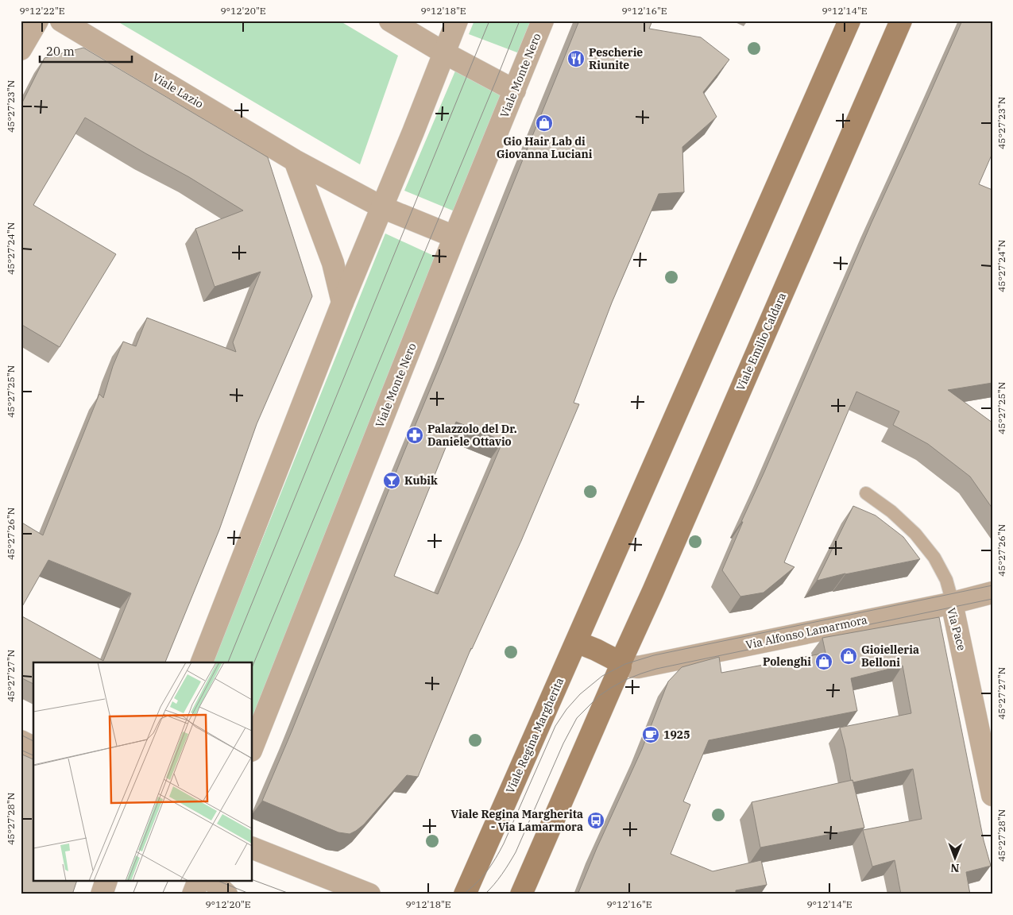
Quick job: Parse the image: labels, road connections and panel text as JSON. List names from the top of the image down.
{
  "streets": {
    "main road": ["Viale Emilio Caldara", "Viale Regina Margherita"],
    "street": [
      "Viale Monte Nero",
      "Viale Lazio",
      "Via Pace",
      "Via Alfonso Lamarmora"
    ]
  },
  "crossings": [
    ["Viale Monte Nero", "Viale Lazio"],
    ["Viale Emilio Caldara", "Via Alfonso Lamarmora"],
    ["Via Pace", "Via Alfonso Lamarmora"]
  ],
  "places": {
    "restaurant": ["Pescherie Riunite"],
    "shop": ["Gio Hair Lab di Giovanna Luciani", "Gioielleria Belloni", "Polenghi"],
    "pharmacy": ["Palazzolo del Dr. Daniele Ottavio"],
    "bar": ["Kubik"],
    "cafe": ["1925"],
    "bus stop": ["Viale Regina Margherita - Via Lamarmora"]
  },
  "scale_bar": "20 m",
  "north": "bottom",
  "coordinates": [
    "9°12'22\"E",
    "9°12'20\"E",
    "9°12'18\"E",
    "9°12'16\"E",
    "9°12'14\"E",
    "45°27'23\"N",
    "45°27'24\"N",
    "45°27'25\"N",
    "45°27'26\"N",
    "45°27'27\"N",
    "45°27'28\"N"
  ]
}
